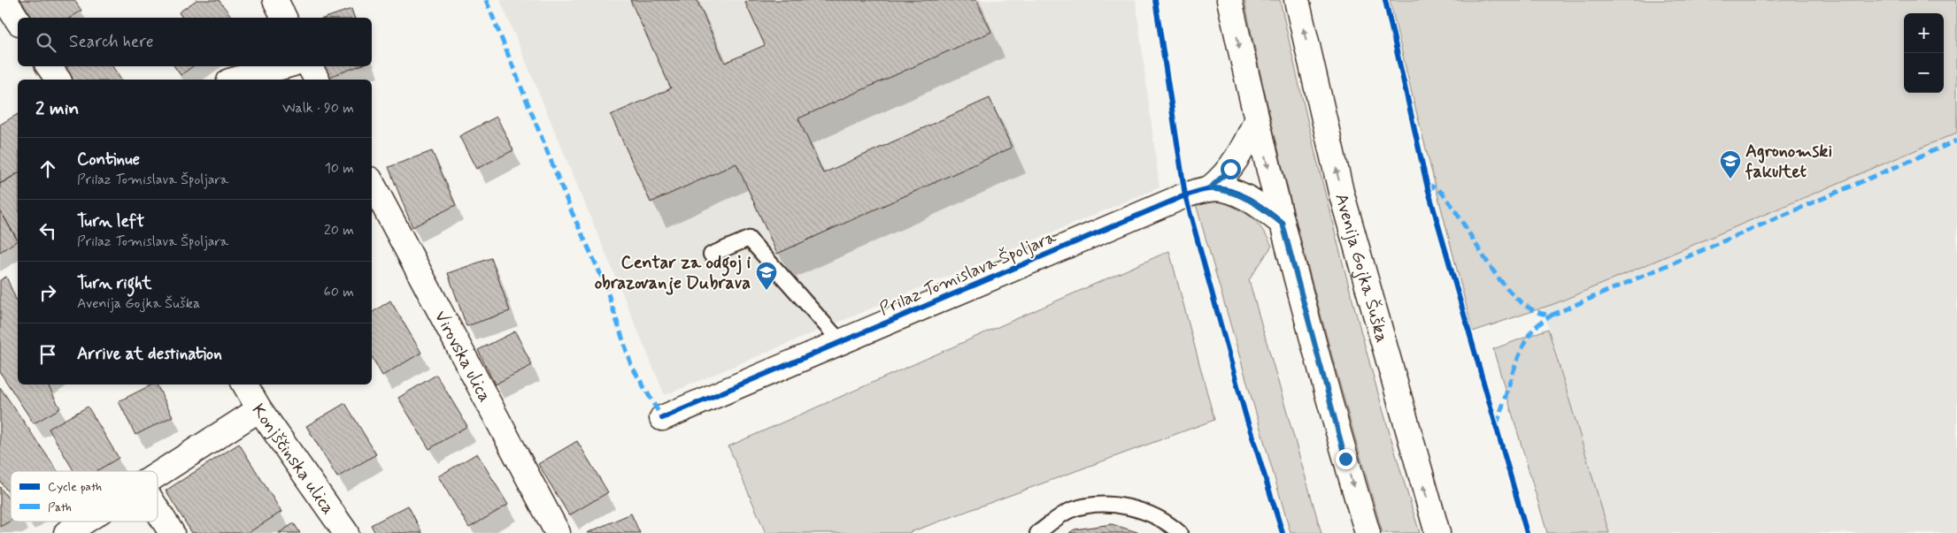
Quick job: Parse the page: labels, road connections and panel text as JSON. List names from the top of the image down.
{
  "streets": {
    "street": [
      "Avenija Gojka Šuška",
      "Prilaz Tomislava Špoljara",
      "Virovska ulica",
      "Konjščinska ulica"
    ]
  },
  "places": {
    "school or university": ["Agronomski fakultet", "Centar za odgoj i obrazovanje Dubrava"]
  },
  "legend": ["Cycle path", "Path"],
  "page": {
    "map_buttons": ["+", "−"],
    "search": "Search here",
    "heading": ["2 min", "Walk · 90 m"],
    "list": [
      ["Continue", "Prilaz Tomislava Špoljara", "10 m"],
      ["Turn left", "Prilaz Tomislava Špoljara", "20 m"],
      ["Turn right", "Avenija Gojka Šuška", "60 m"],
      "Arrive at destination"
    ]
  }
}
